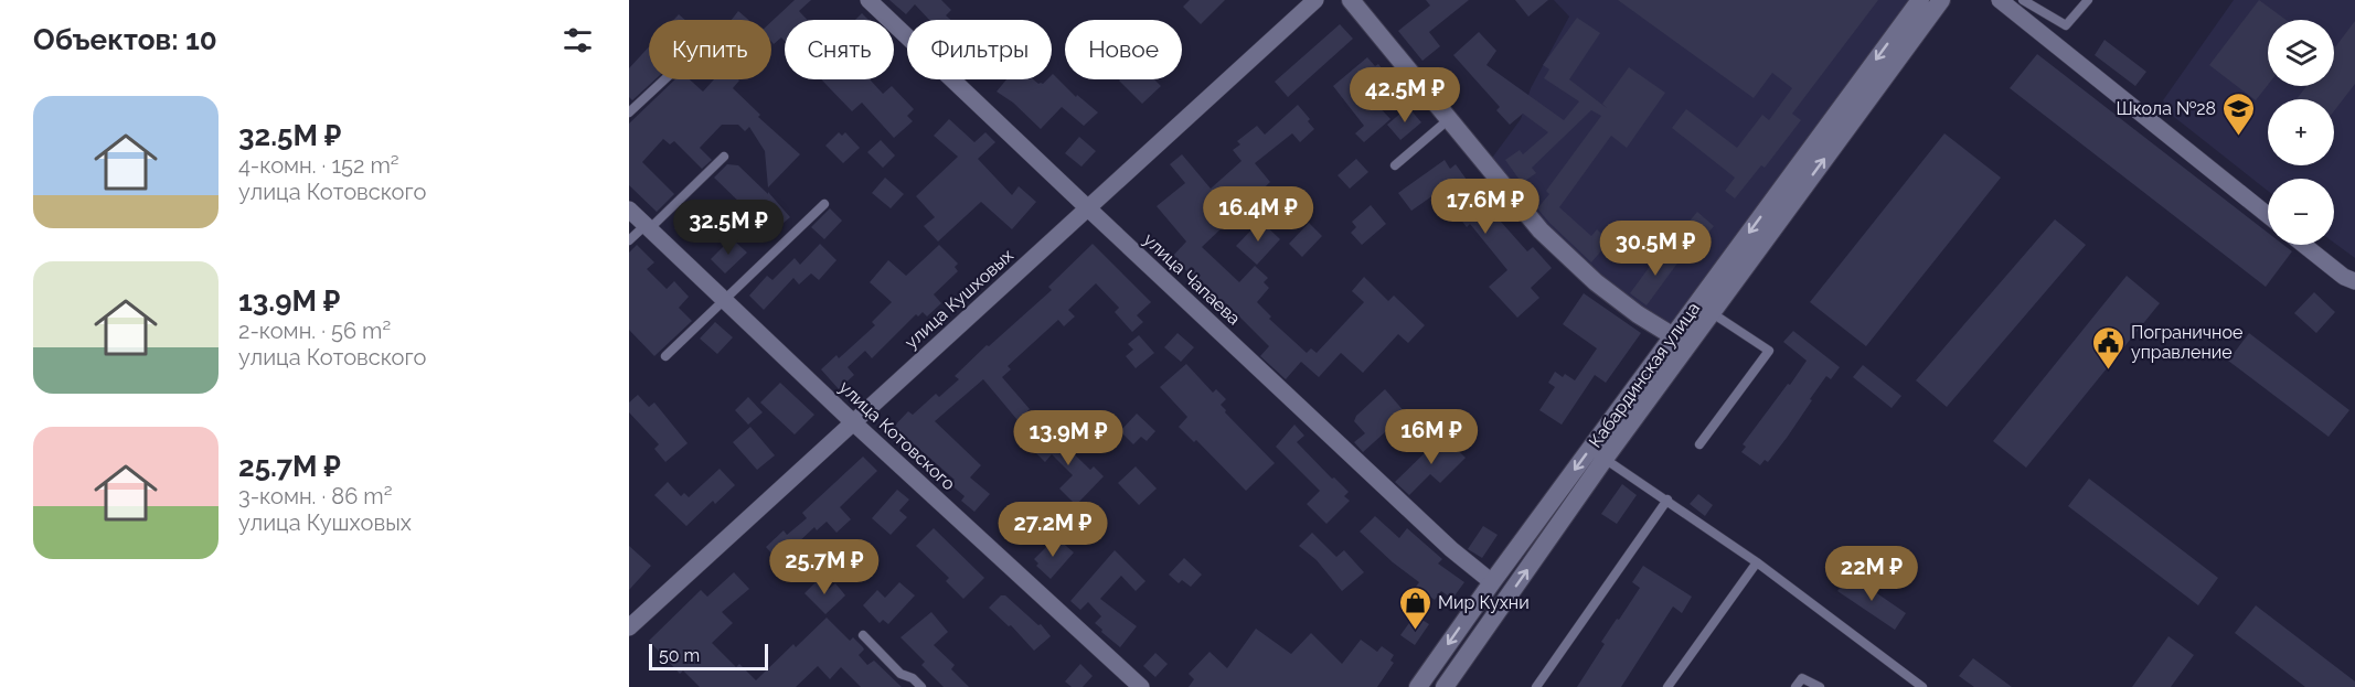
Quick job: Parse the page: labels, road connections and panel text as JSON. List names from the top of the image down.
{
  "streets": {
    "main road": ["Кабардинская улица"],
    "street": ["улица Чапаева", "улица Кушховых", "улица Котовского"]
  },
  "crossings": [
    ["улица Чапаева", "улица Кушховых"],
    ["улица Чапаева", "Кабардинская улица"],
    ["улица Кушховых", "улица Котовского"]
  ],
  "places": {
    "school or university": ["Школа №28"],
    "public building": ["Пограничное управление"],
    "shop": ["Мир Кухни"]
  },
  "scale_bar": "50 m",
  "page": {
    "heading": "Объектов: 10",
    "map_buttons": ["+", "−"],
    "chip": [
      "Купить",
      "Снять",
      "Фильтры",
      "Новое"
    ],
    "price": [
      "42.5M ₽",
      "17.6M ₽",
      "16.4M ₽",
      "32.5M ₽",
      "30.5M ₽",
      "16M ₽",
      "13.9M ₽",
      "27.2M ₽",
      "25.7M ₽",
      "22M ₽"
    ],
    "list": [
      {
        "name": "32.5M ₽",
        "note": "4-комн. · 152 m² · улица Котовского"
      },
      {
        "name": "13.9M ₽",
        "note": "2-комн. · 56 m² · улица Котовского"
      },
      {
        "name": "25.7M ₽",
        "note": "3-комн. · 86 m² · улица Кушховых"
      }
    ],
    "scale": "50 m"
  }
}
